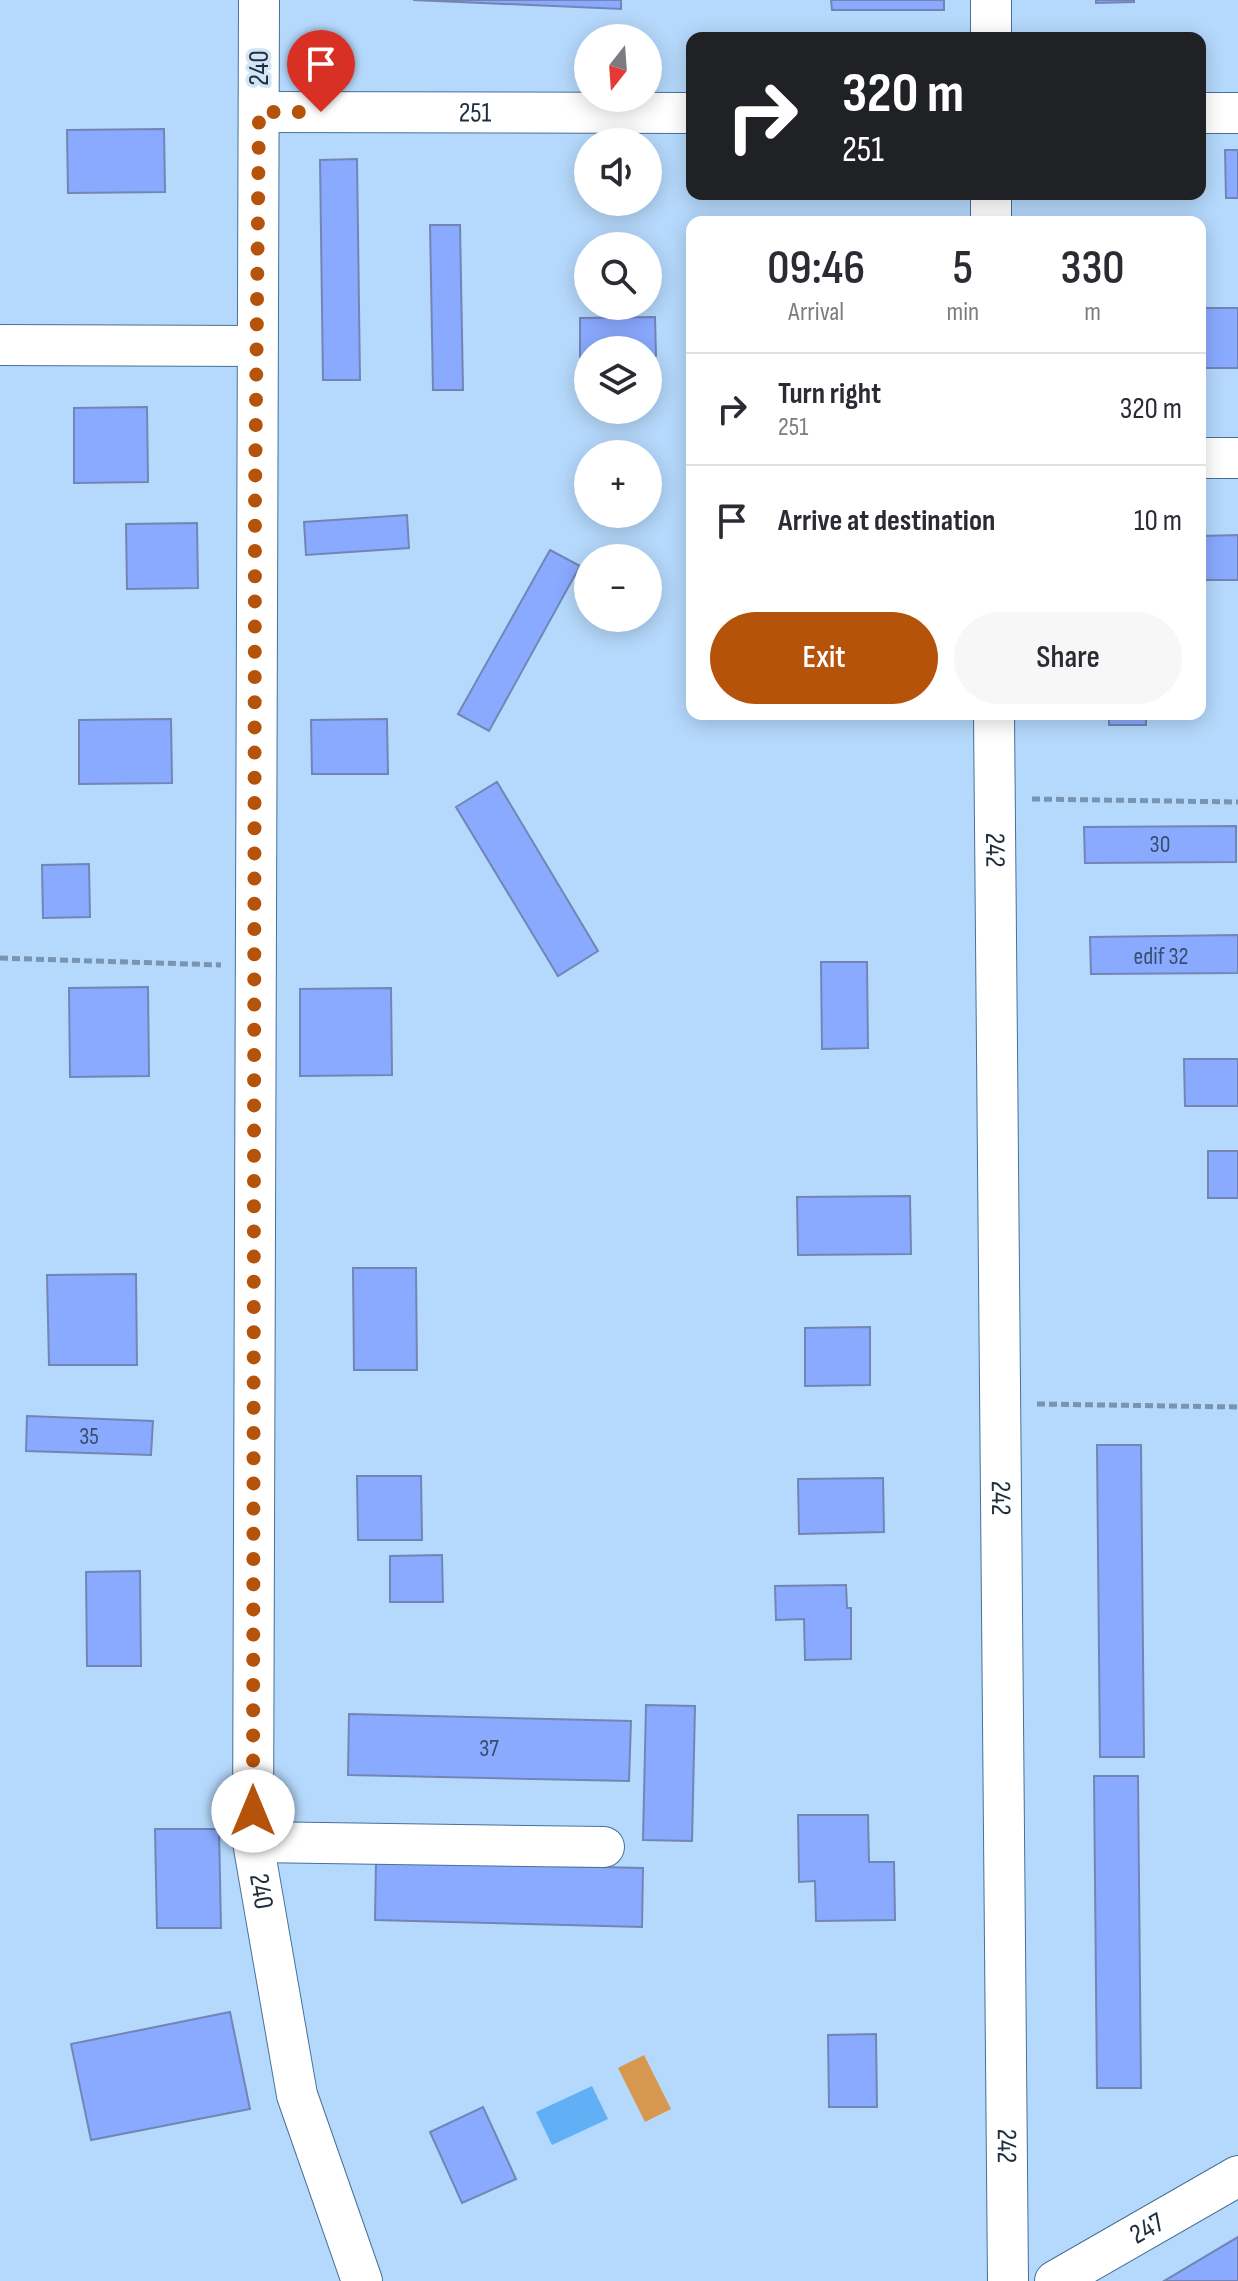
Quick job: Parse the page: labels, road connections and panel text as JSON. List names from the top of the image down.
{
  "streets": {
    "street": [
      "240",
      "251",
      "242",
      "247"
    ]
  },
  "crossings": [
    ["240", "251"]
  ],
  "house_numbers": [
    "30",
    "edif 32",
    "35",
    "37"
  ],
  "north": "bottom",
  "page": {
    "map_buttons": ["+", "−"],
    "turn": ["320 m", "251"],
    "eta": [
      "09:46",
      "Arrival",
      "5",
      "min",
      "330",
      "m"
    ],
    "list": [
      {
        "name": "Turn right",
        "note": "251",
        "value": "320 m"
      },
      {
        "name": "Arrive at destination",
        "value": "10 m"
      }
    ],
    "buttons": ["Exit", "Share"]
  }
}
